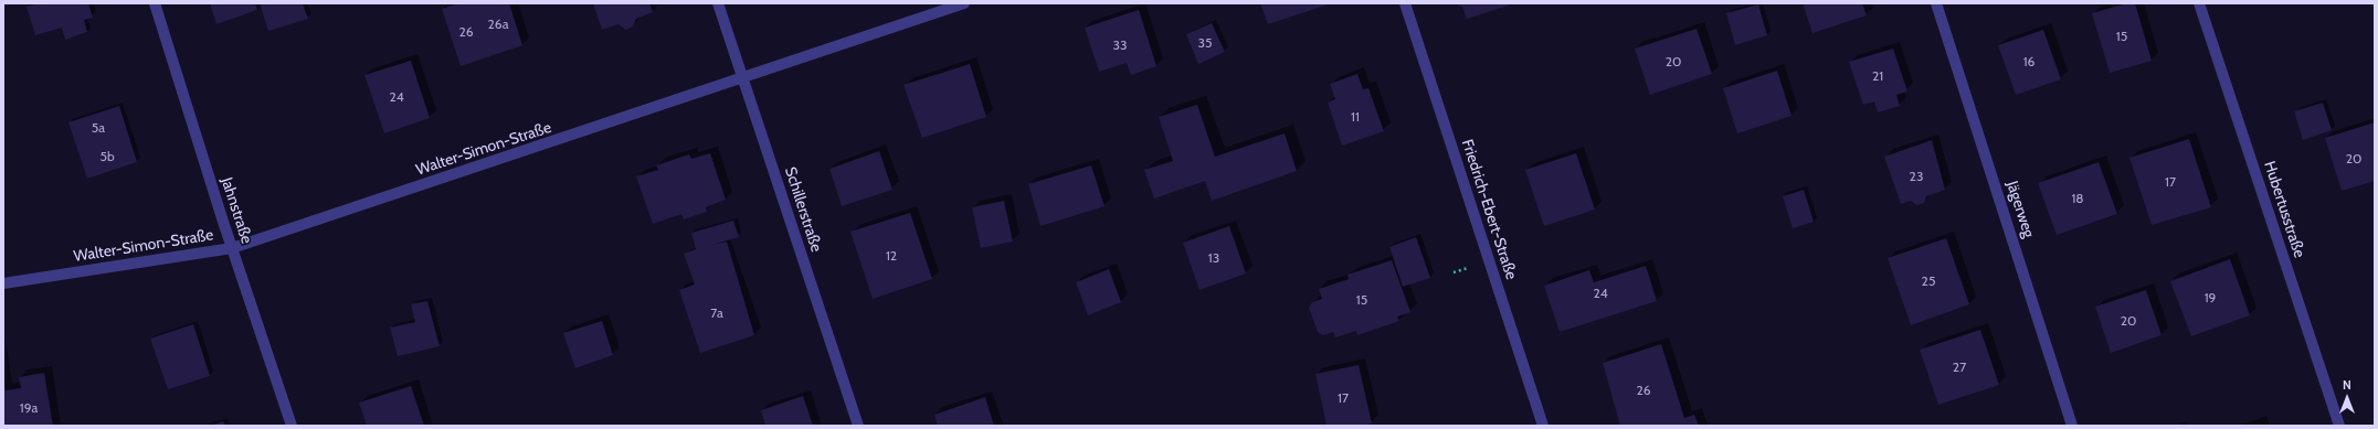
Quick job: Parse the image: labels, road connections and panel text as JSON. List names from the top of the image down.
{
  "streets": {
    "street": [
      "Walter-Simon-Straße",
      "Schillerstraße",
      "Friedrich-Ebert-Straße",
      "Jägerweg",
      "Hubertusstraße",
      "Jahnstraße"
    ]
  },
  "crossings": [
    ["Walter-Simon-Straße", "Schillerstraße"],
    ["Walter-Simon-Straße", "Jahnstraße"]
  ],
  "house_numbers": [
    "26a",
    "26",
    "15",
    "35",
    "33",
    "20",
    "16",
    "21",
    "24",
    "11",
    "5a",
    "5b",
    "20",
    "23",
    "17",
    "18",
    "12",
    "13",
    "25",
    "24",
    "19",
    "15",
    "7a",
    "20",
    "27",
    "26",
    "17",
    "19a"
  ],
  "north": "top"
}
